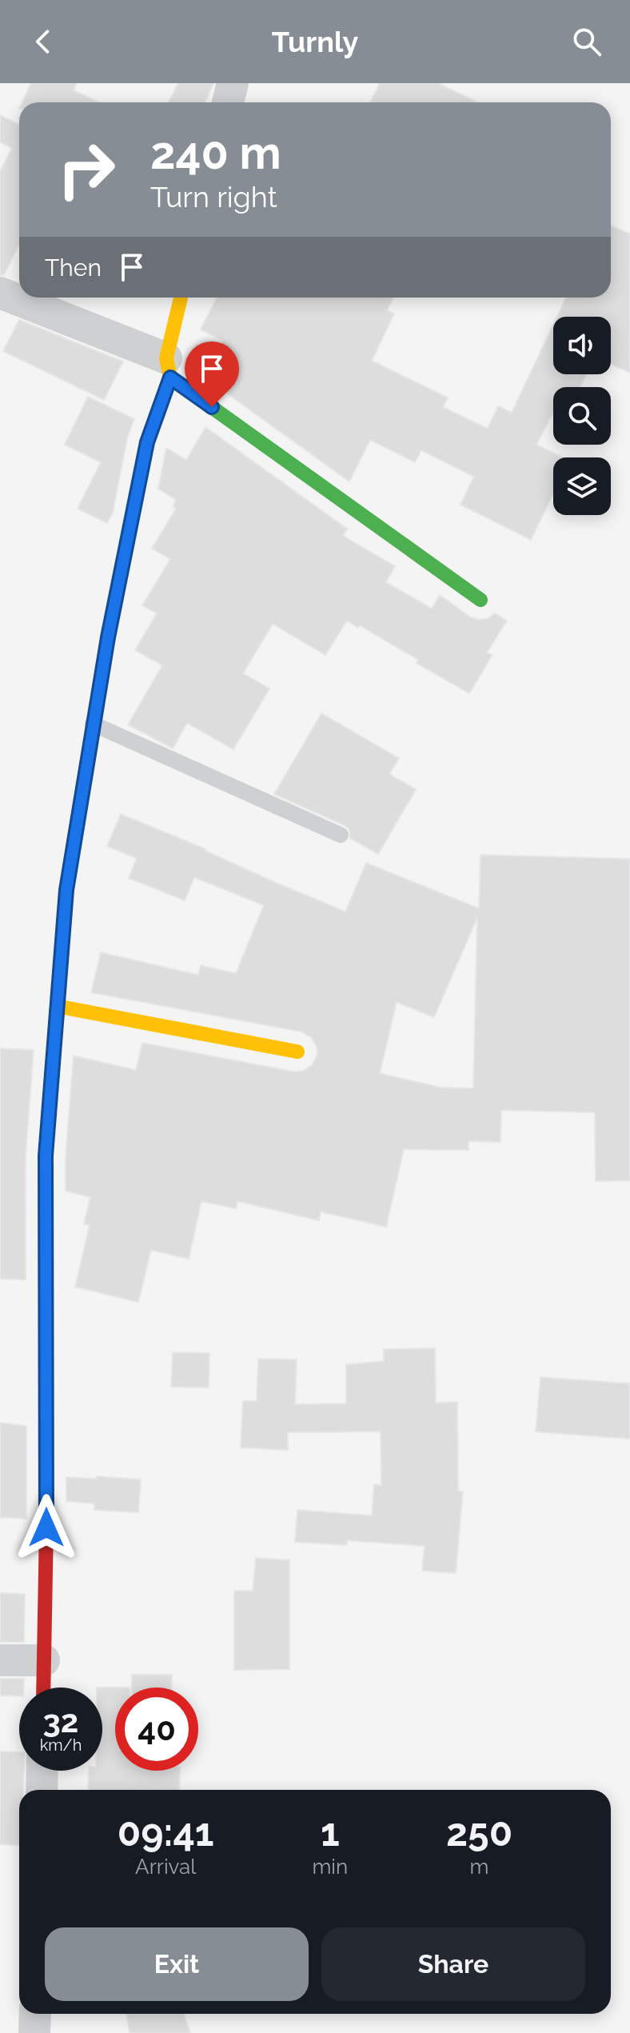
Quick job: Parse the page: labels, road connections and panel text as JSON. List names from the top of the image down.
{
  "page": {
    "header": "Turnly",
    "turn": ["240 m", "Turn right"],
    "then": "Then",
    "speed": "32 km/h",
    "limit": "40",
    "eta": [
      "09:41",
      "Arrival",
      "1",
      "min",
      "250",
      "m"
    ],
    "buttons": ["Exit", "Share"]
  }
}
